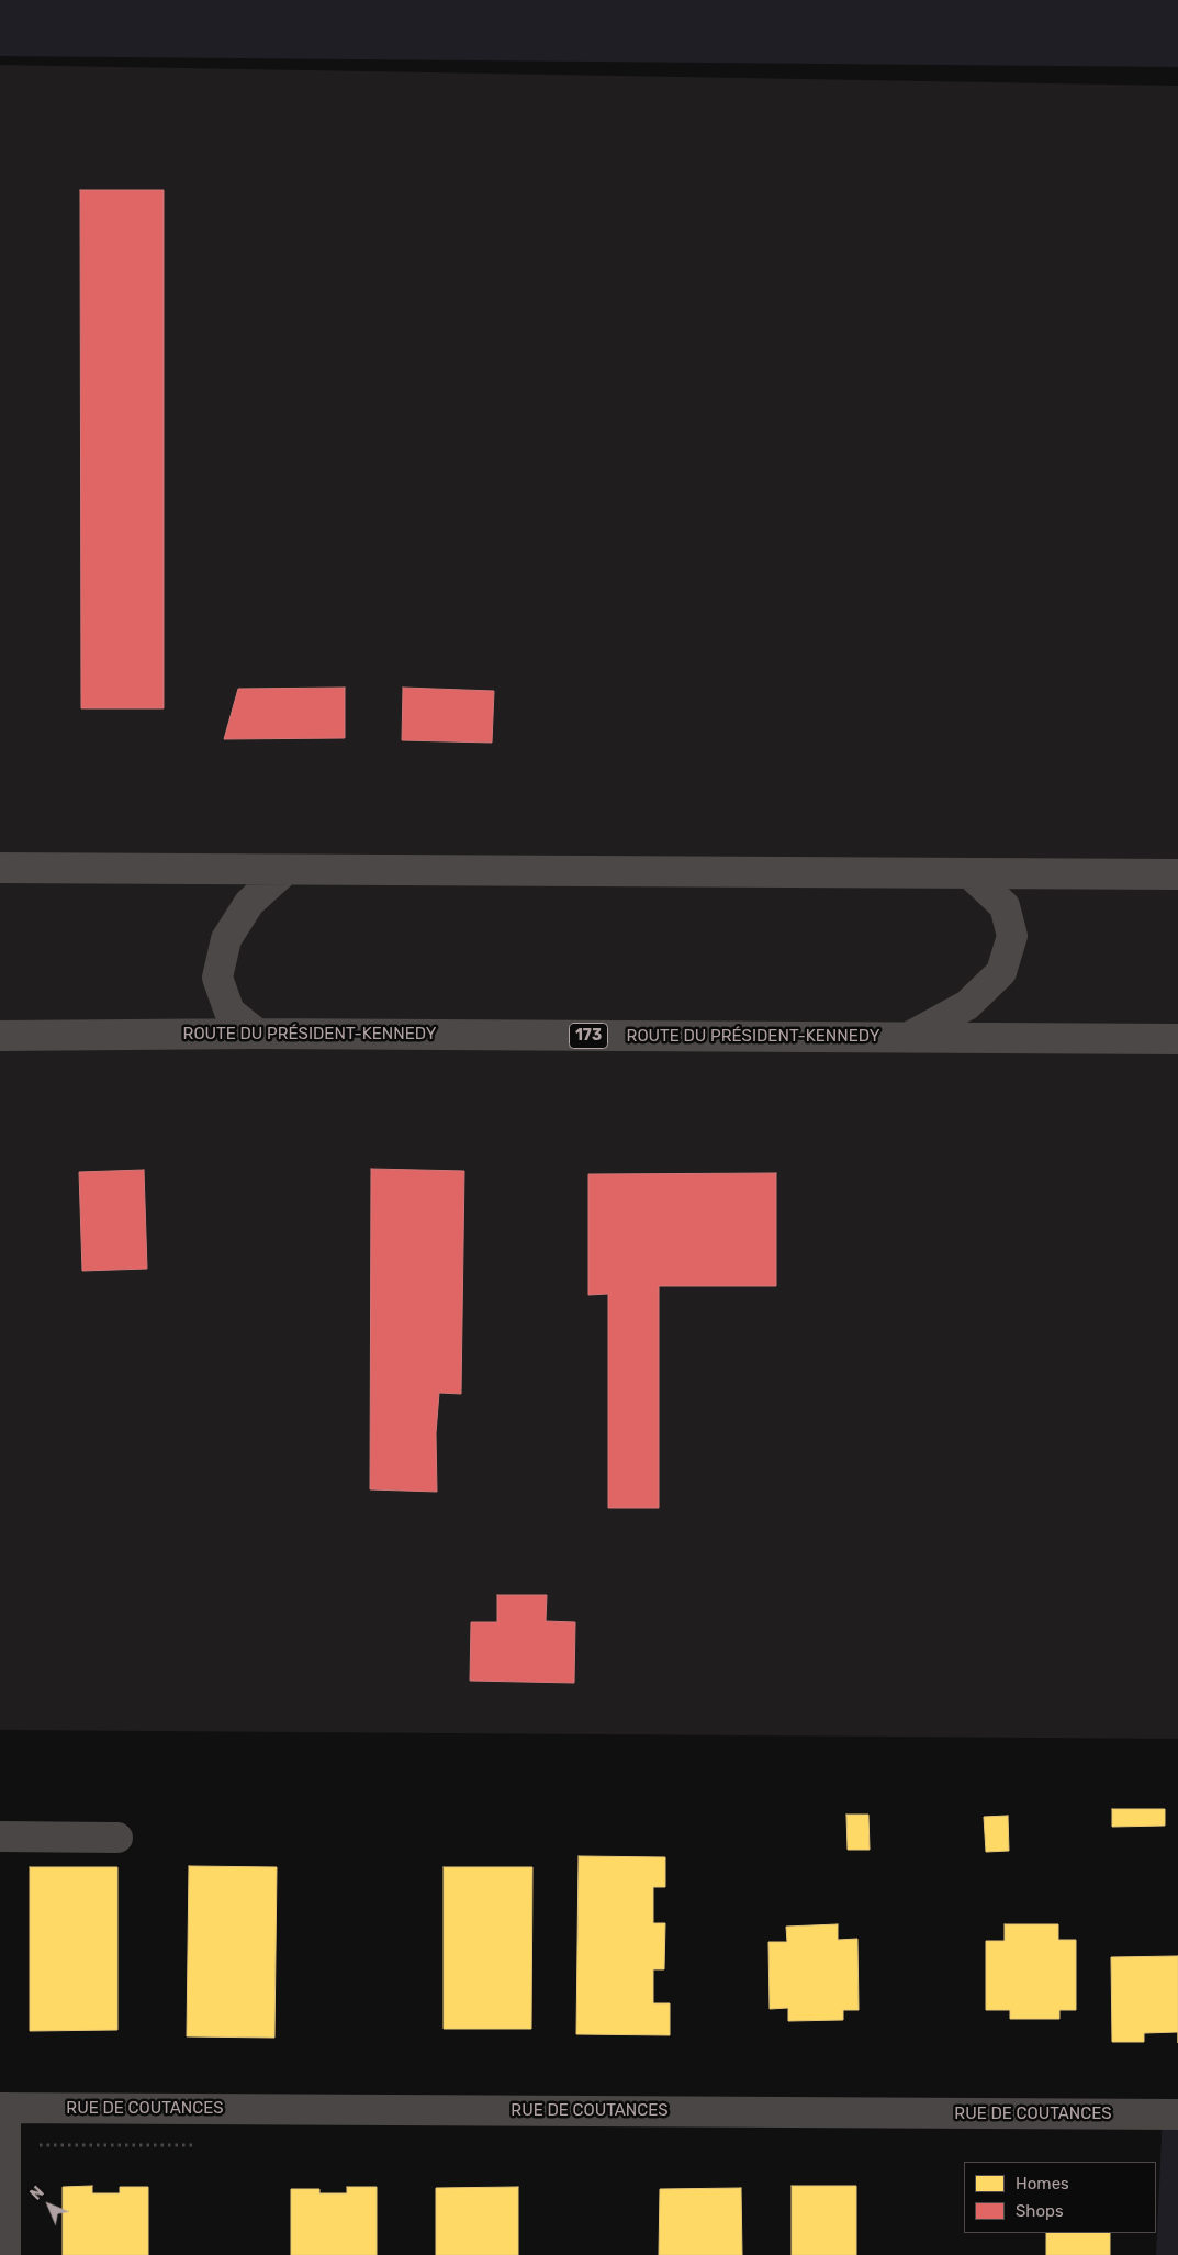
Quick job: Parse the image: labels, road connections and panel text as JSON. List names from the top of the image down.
{
  "streets": {
    "main road": ["ROUTE DU PRÉSIDENT-KENNEDY", "173"],
    "street": ["RUE DE COUTANCES"]
  },
  "legend": ["Homes", "Shops"],
  "north": "top left"
}
